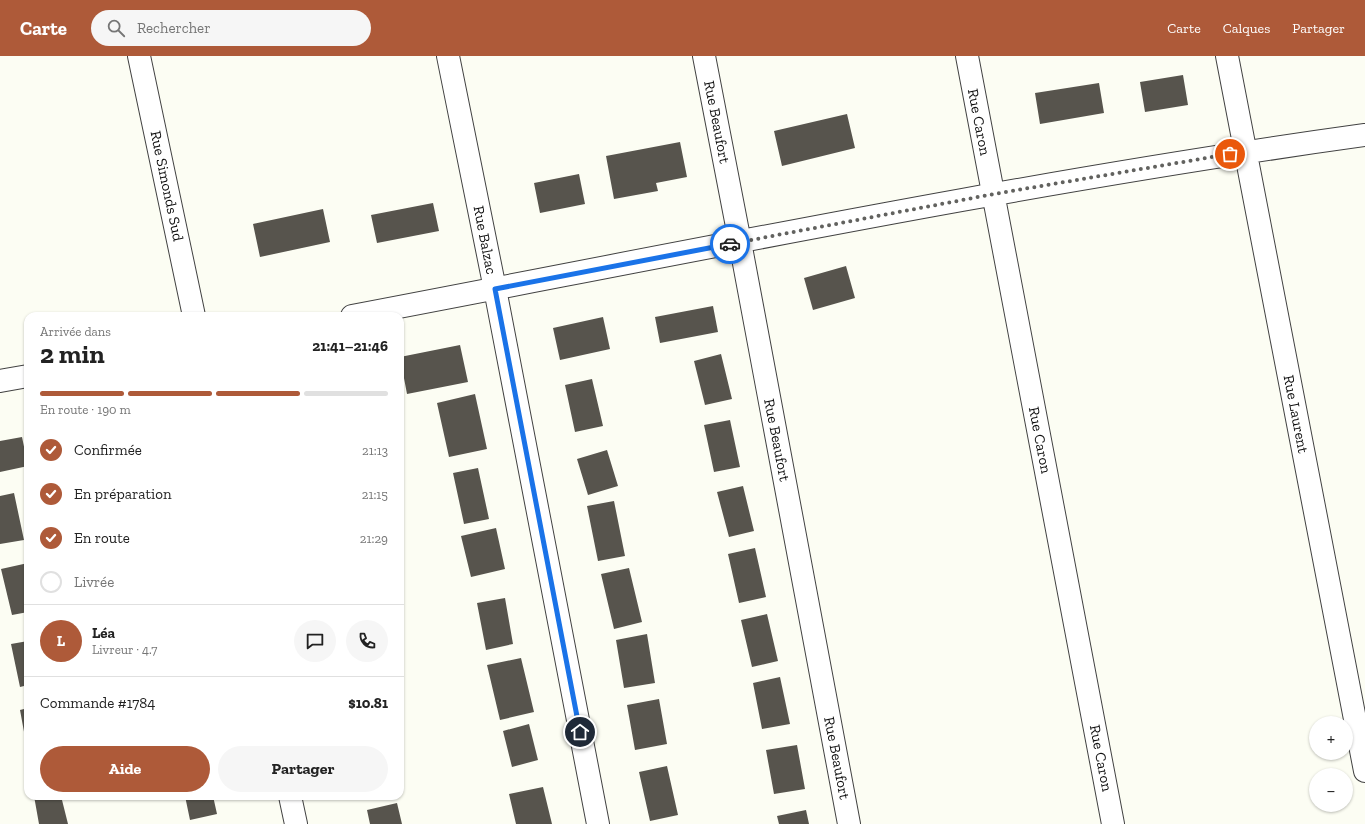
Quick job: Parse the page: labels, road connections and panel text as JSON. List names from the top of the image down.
{
  "streets": {
    "street": [
      "Rue Beaufort",
      "Rue Caron",
      "Rue Simonds Sud",
      "Rue Balzac",
      "Rue Laurent"
    ]
  },
  "page": {
    "header": "Carte",
    "search": "Rechercher",
    "nav": ["Carte", "Calques", "Partager"],
    "heading": ["2 min", "Arrivée dans", "21:41–21:46"],
    "panel": [
      "Léa",
      "Livreur · 4.7",
      "Commande #1784",
      "$10.81"
    ],
    "bar": "En route · 190 m",
    "list": [
      ["Confirmée", "21:13"],
      ["En préparation", "21:15"],
      ["En route", "21:29"],
      "Livrée"
    ],
    "round": "L",
    "map_buttons": ["+", "−"],
    "buttons": ["Aide", "Partager"]
  }
}
